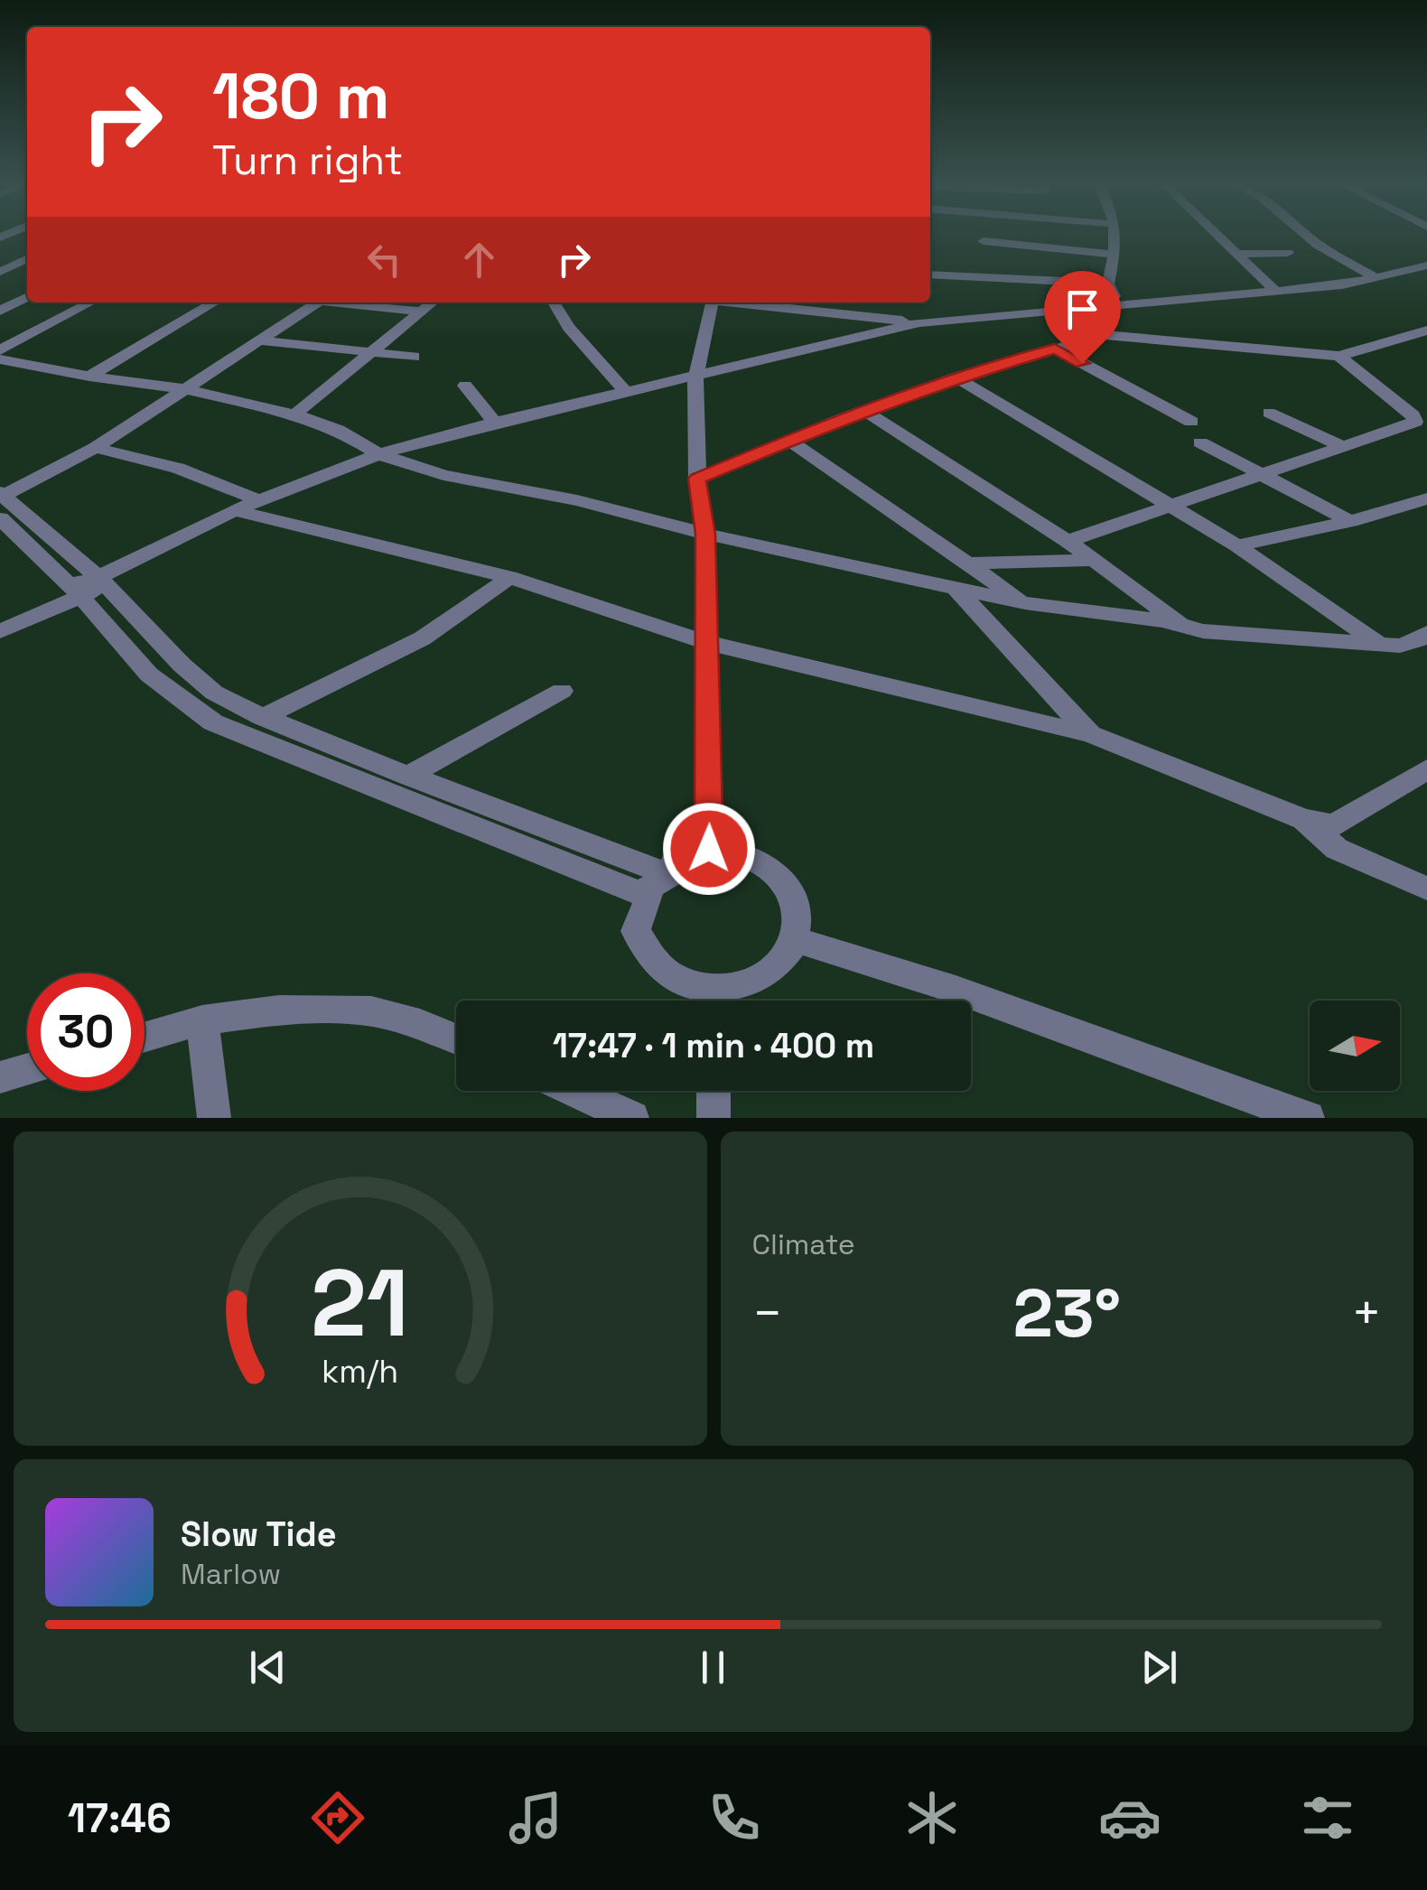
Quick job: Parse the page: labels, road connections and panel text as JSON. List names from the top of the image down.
{
  "north": "right",
  "page": {
    "turn": ["180 m", "Turn right"],
    "limit": "30",
    "trip": "17:47 · 1 min · 400 m",
    "tile": "Climate",
    "heat": ["−", "23°", "+"],
    "song": ["Slow Tide", "Marlow"],
    "tabs": "17:46",
    "gauge": ["21", "km/h"]
  }
}
